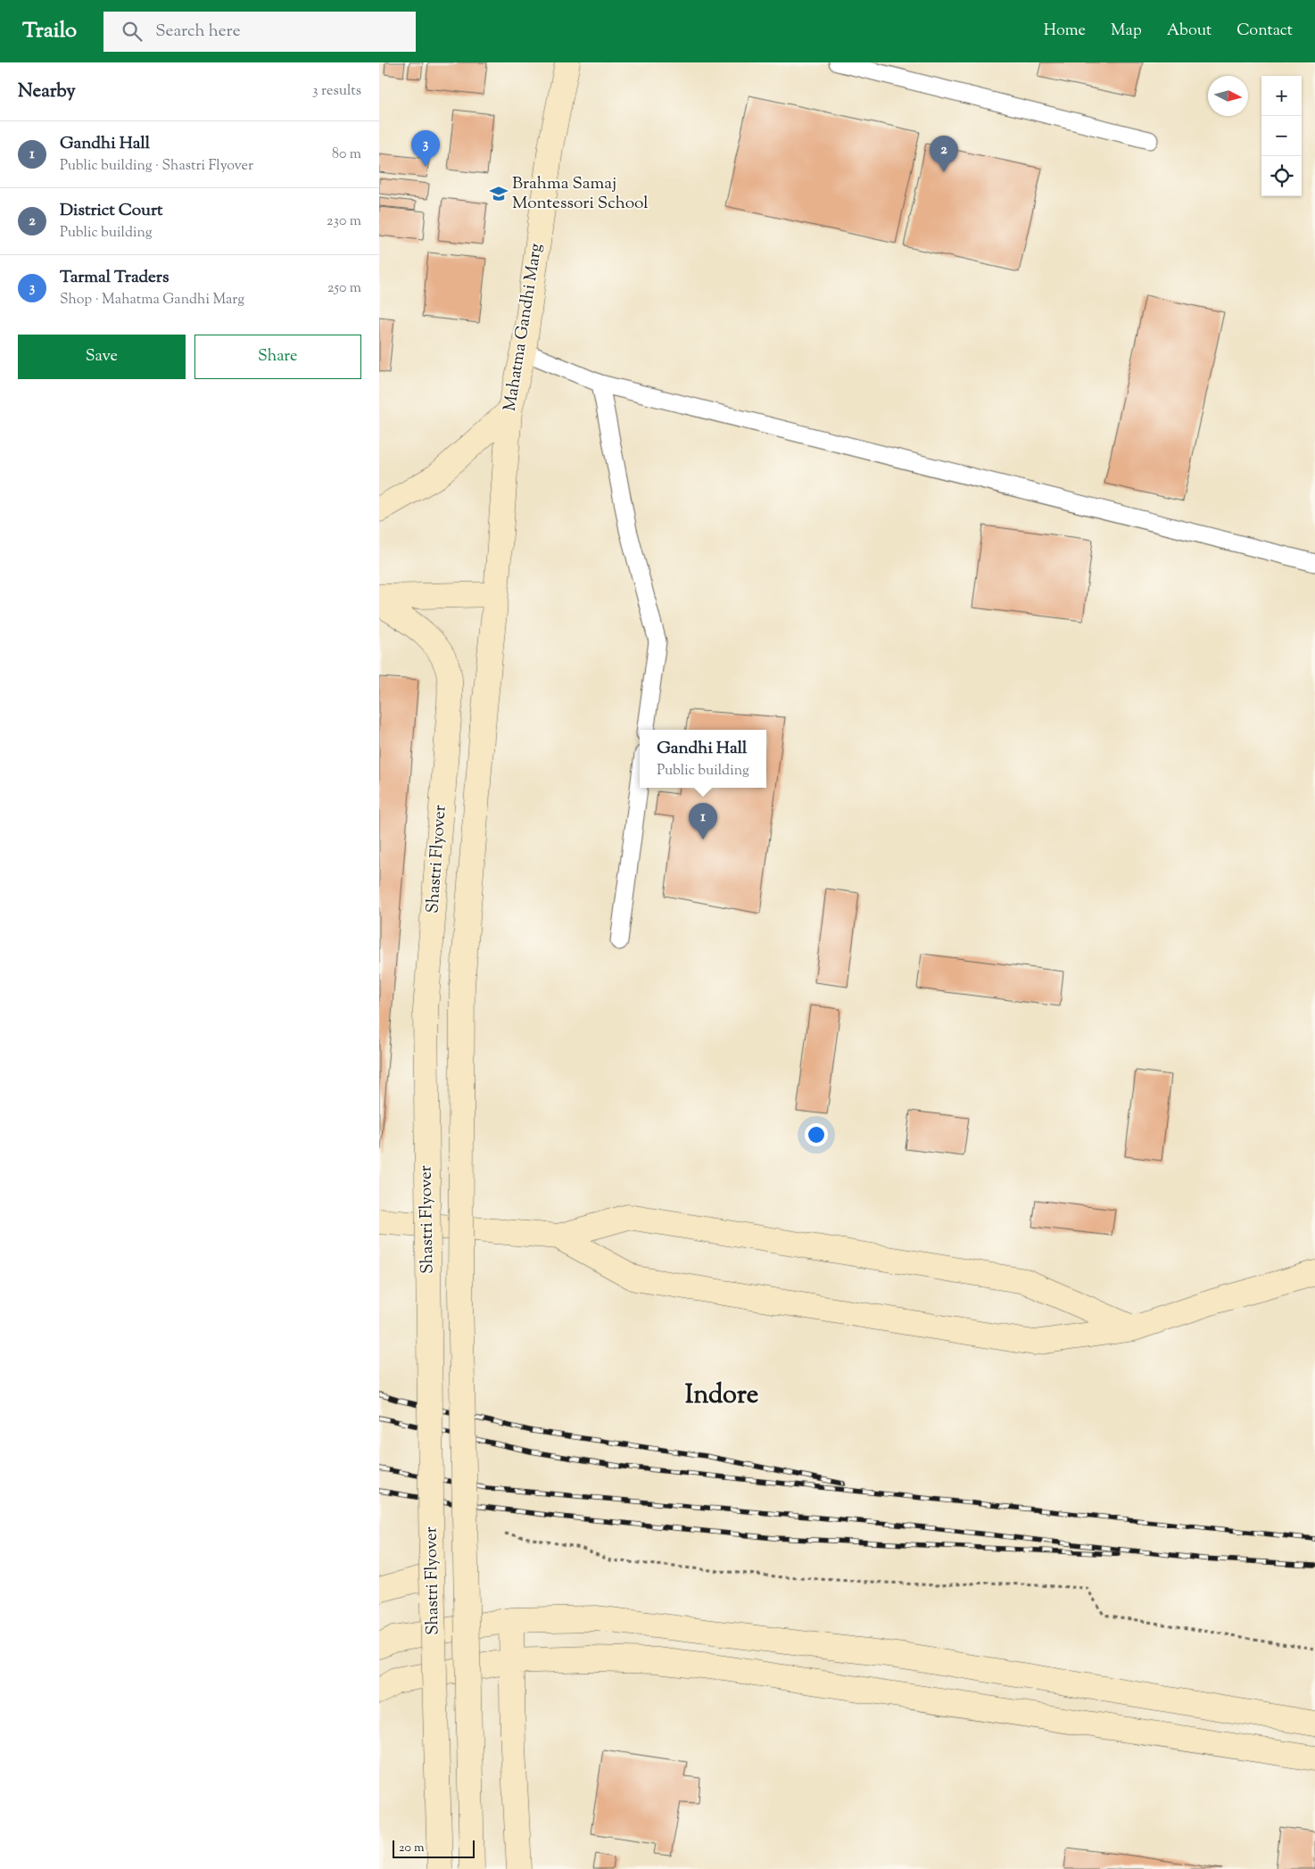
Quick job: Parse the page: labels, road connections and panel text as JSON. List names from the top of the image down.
{
  "streets": {
    "street": ["Mahatma Gandhi Marg", "Shastri Flyover"]
  },
  "crossings": [
    ["Mahatma Gandhi Marg", "Shastri Flyover"]
  ],
  "districts": ["Indore"],
  "places": {
    "school or university": ["Brahma Samaj Montessori School"]
  },
  "scale_bar": "20 m",
  "north": "right",
  "page": {
    "header": "Trailo",
    "search": "Search here",
    "nav": [
      "Home",
      "Map",
      "About",
      "Contact"
    ],
    "heading": ["Nearby", "3 results"],
    "map_buttons": ["+", "−"],
    "list": [
      {
        "mark": "1",
        "name": "Gandhi Hall",
        "note": "Public building · Shastri Flyover",
        "value": "80 m"
      },
      {
        "mark": "2",
        "name": "District Court",
        "note": "Public building",
        "value": "230 m"
      },
      {
        "mark": "3",
        "name": "Tarmal Traders",
        "note": "Shop · Mahatma Gandhi Marg",
        "value": "250 m"
      }
    ],
    "pins": ["3", "2", "1"],
    "buttons": ["Save", "Share"],
    "popup": ["Gandhi Hall", "Public building"],
    "scale": "20 m"
  }
}
